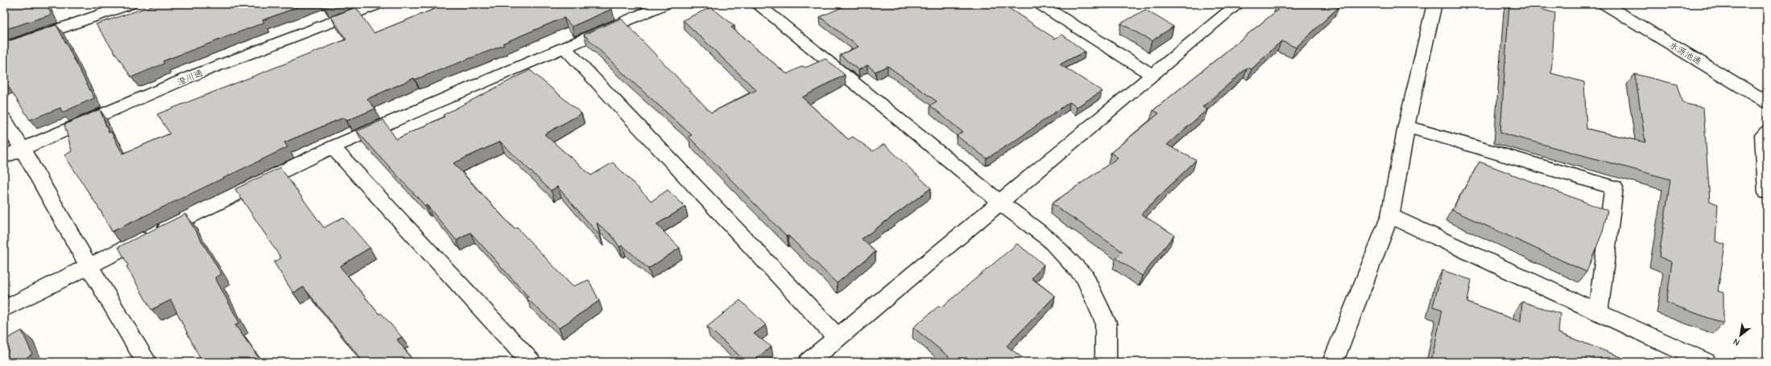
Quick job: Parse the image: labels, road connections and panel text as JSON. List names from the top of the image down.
{
  "streets": {
    "street": ["水源池通", "澄川通"]
  },
  "north": "bottom left"
}
